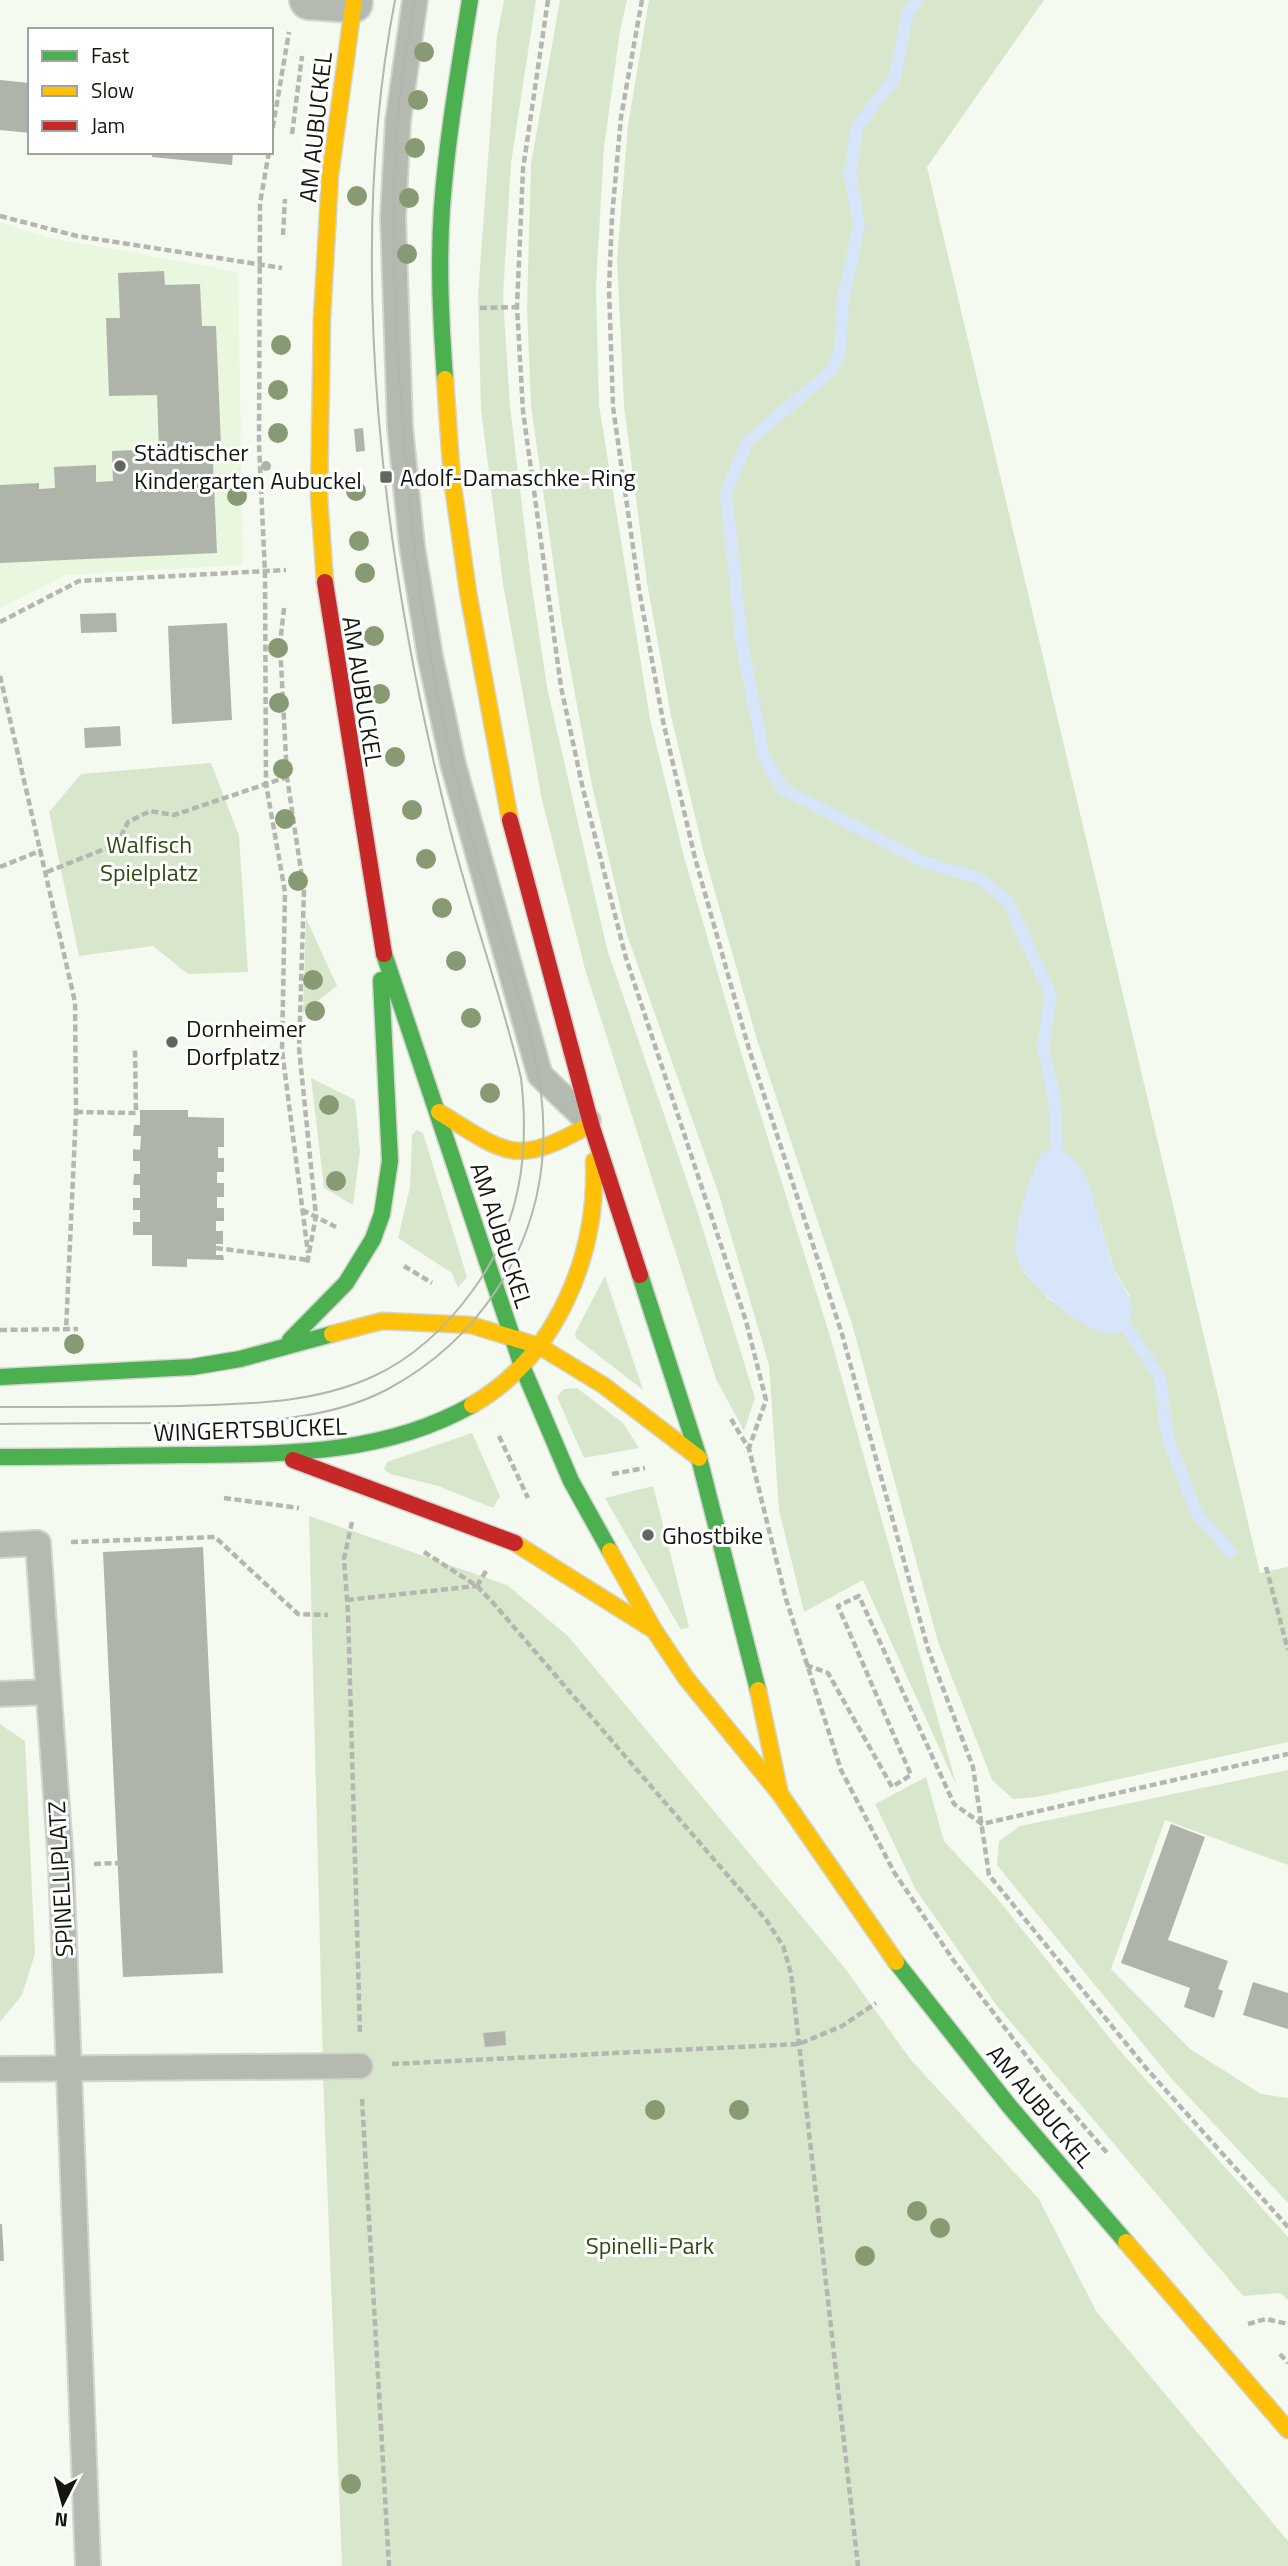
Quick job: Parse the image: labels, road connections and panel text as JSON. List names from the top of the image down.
{
  "streets": {
    "main road": ["AM AUBUCKEL", "WINGERTSBUCKEL"],
    "lane": ["SPINELLIPLATZ"]
  },
  "crossings": [
    ["AM AUBUCKEL", "WINGERTSBUCKEL"]
  ],
  "parks": ["Walfisch Spielplatz", "Spinelli-Park"],
  "places": {
    "other": ["Städtischer Kindergarten Aubuckel", "Dornheimer Dorfplatz", "Ghostbike"],
    "transit": ["Adolf-Damaschke-Ring"]
  },
  "legend": ["Fast", "Slow", "Jam"],
  "north": "bottom"
}
